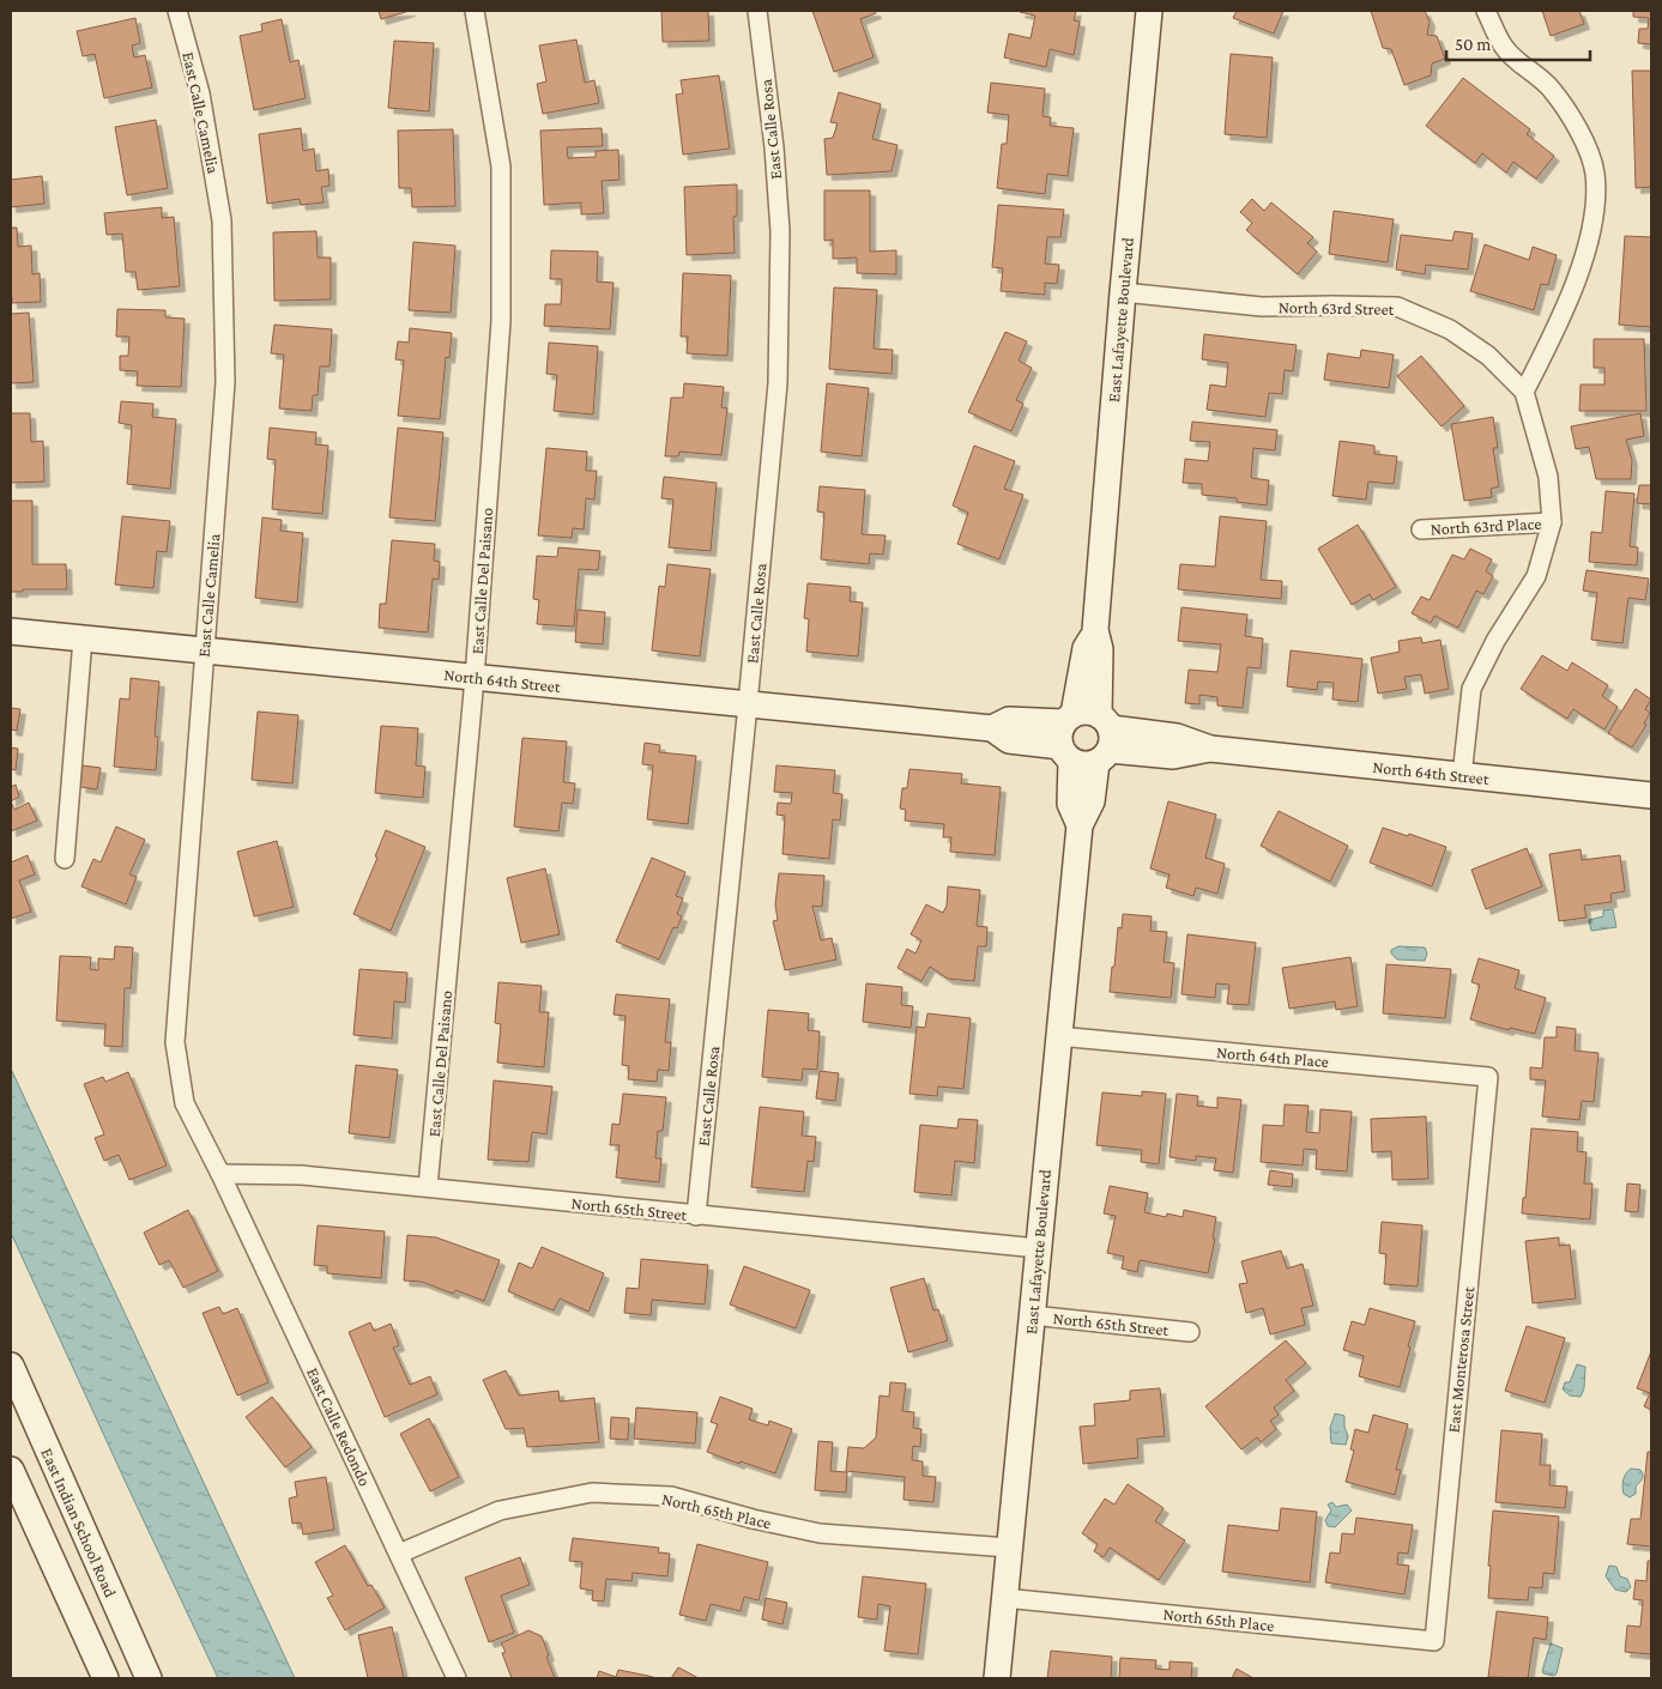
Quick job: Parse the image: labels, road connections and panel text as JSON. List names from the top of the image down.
{
  "streets": {
    "street": [
      "East Calle Camelia",
      "East Calle Rosa",
      "North 63rd Street",
      "East Lafayette Boulevard",
      "North 63rd Place",
      "East Calle Del Paisano",
      "North 64th Street",
      "North 64th Place",
      "North 65th Street",
      "East Monterosa Street",
      "East Calle Redondo",
      "North 65th Place",
      "East Indian School Road"
    ]
  },
  "crossings": [
    ["East Calle Camelia", "North 64th Street"],
    ["East Calle Camelia", "North 65th Street"],
    ["East Calle Camelia", "East Calle Redondo"],
    ["East Calle Rosa", "North 64th Street"],
    ["East Calle Rosa", "North 65th Street"],
    ["North 63rd Street", "East Lafayette Boulevard"],
    ["East Lafayette Boulevard", "North 64th Street"],
    ["East Lafayette Boulevard", "North 64th Place"],
    ["East Lafayette Boulevard", "North 65th Street"],
    ["East Lafayette Boulevard", "North 65th Place"],
    ["East Calle Del Paisano", "North 64th Street"],
    ["East Calle Del Paisano", "North 65th Street"],
    ["North 64th Place", "East Monterosa Street"],
    ["North 65th Street", "East Calle Redondo"],
    ["East Monterosa Street", "North 65th Place"],
    ["East Calle Redondo", "North 65th Place"]
  ],
  "scale_bar": "50 m"
}
